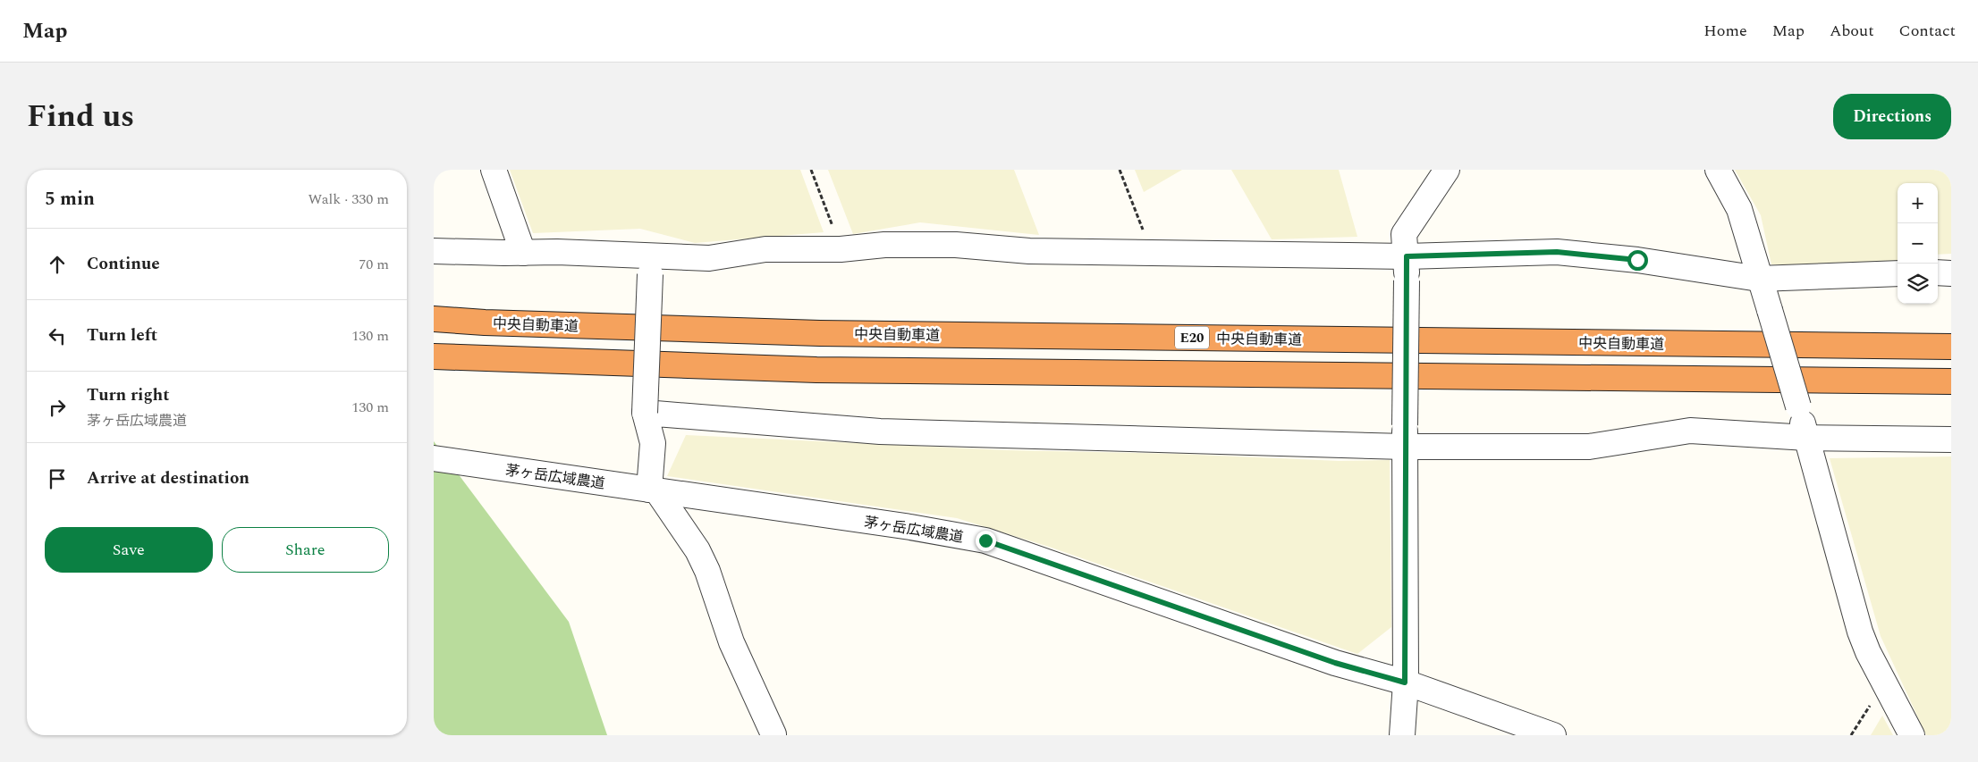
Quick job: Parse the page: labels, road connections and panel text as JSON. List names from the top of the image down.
{
  "streets": {
    "highway": ["中央自動車道", "E20"],
    "street": ["茅ヶ岳広域農道"]
  },
  "page": {
    "header": "Map",
    "nav": [
      "Home",
      "Map",
      "About",
      "Contact"
    ],
    "title": "Find us",
    "buttons": [
      "Directions",
      ["Save", "Share"]
    ],
    "heading": ["5 min", "Walk · 330 m"],
    "map_buttons": ["+", "−"],
    "list": [
      ["Continue", "70 m"],
      ["Turn left", "130 m"],
      ["Turn right", "茅ヶ岳広域農道", "130 m"],
      "Arrive at destination"
    ]
  }
}
